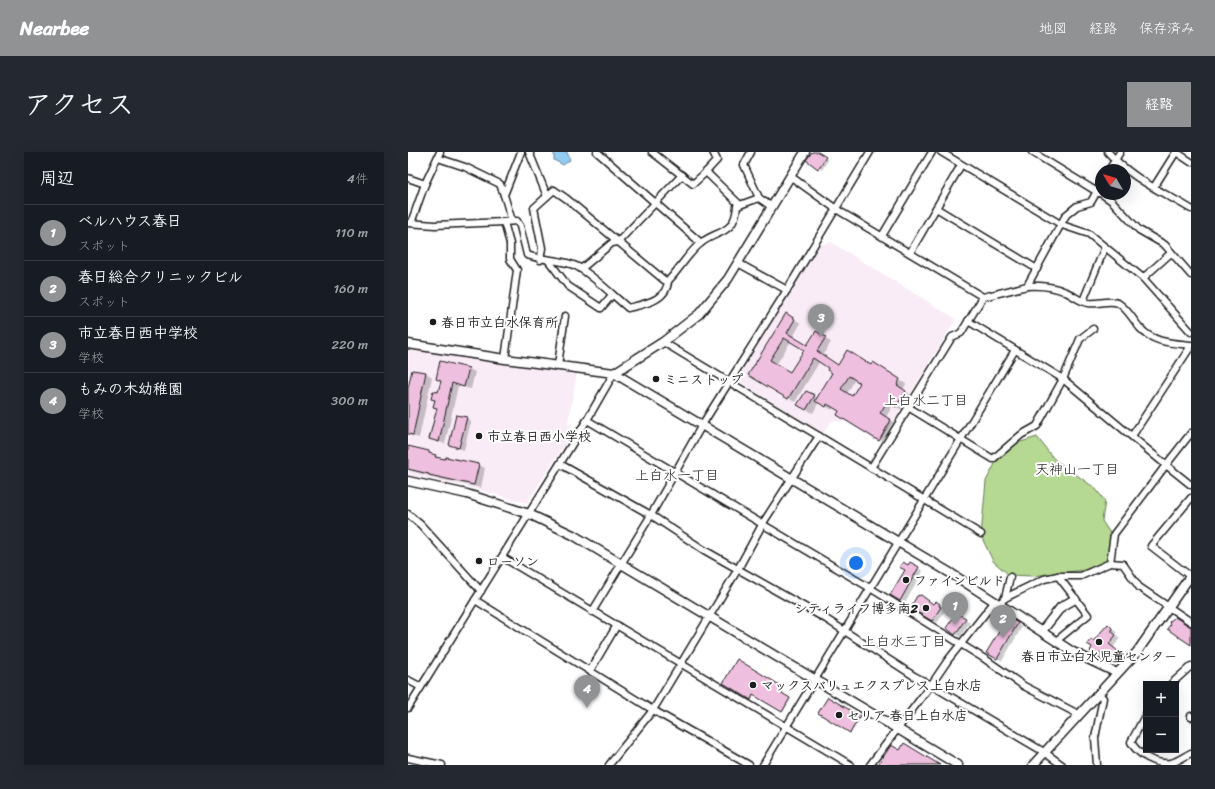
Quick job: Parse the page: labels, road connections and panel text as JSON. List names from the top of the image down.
{
  "districts": [
    "上白水二丁目",
    "天神山一丁目",
    "上白水一丁目",
    "上白水三丁目"
  ],
  "places": [
    "春日市立白水保育所",
    "ミニストップ",
    "市立春日西小学校",
    "ローソン",
    "ファインビルド",
    "シティライフ博多南2",
    "春日市立白水児童センター",
    "マックスバリュエクスプレス上白水店",
    "セリア 春日上白水店"
  ],
  "north": "top left",
  "page": {
    "header": "Nearbee",
    "nav": ["地図", "経路", "保存済み"],
    "title": "アクセス",
    "buttons": "経路",
    "heading": ["周辺", "4件"],
    "list": [
      {
        "mark": "1",
        "name": "ベルハウス春日",
        "note": "スポット",
        "value": "110 m"
      },
      {
        "mark": "2",
        "name": "春日総合クリニックビル",
        "note": "スポット",
        "value": "160 m"
      },
      {
        "mark": "3",
        "name": "市立春日西中学校",
        "note": "学校",
        "value": "220 m"
      },
      {
        "mark": "4",
        "name": "もみの木幼稚園",
        "note": "学校",
        "value": "300 m"
      }
    ],
    "pins": [
      "3",
      "1",
      "2",
      "4"
    ],
    "map_buttons": ["+", "−"]
  }
}
